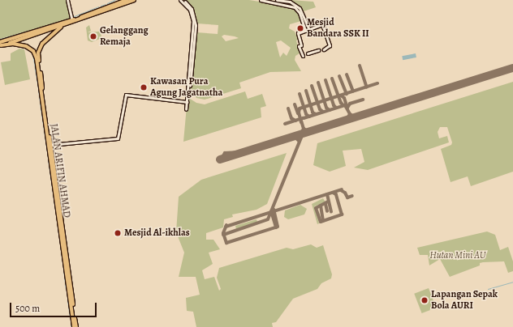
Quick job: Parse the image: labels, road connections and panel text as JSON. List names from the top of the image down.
{
  "streets": {
    "main road": ["JALAN ARIFIN AHMAD"]
  },
  "parks": ["Hutan Mini AU"],
  "places": [
    "Mesjid Bandara SSK II",
    "Gelanggang Remaja",
    "Kawasan Pura Agung Jagatnatha",
    "Mesjid Al-ikhlas",
    "Lapangan Sepak Bola AURI"
  ],
  "scale_bar": "500 m"
}
